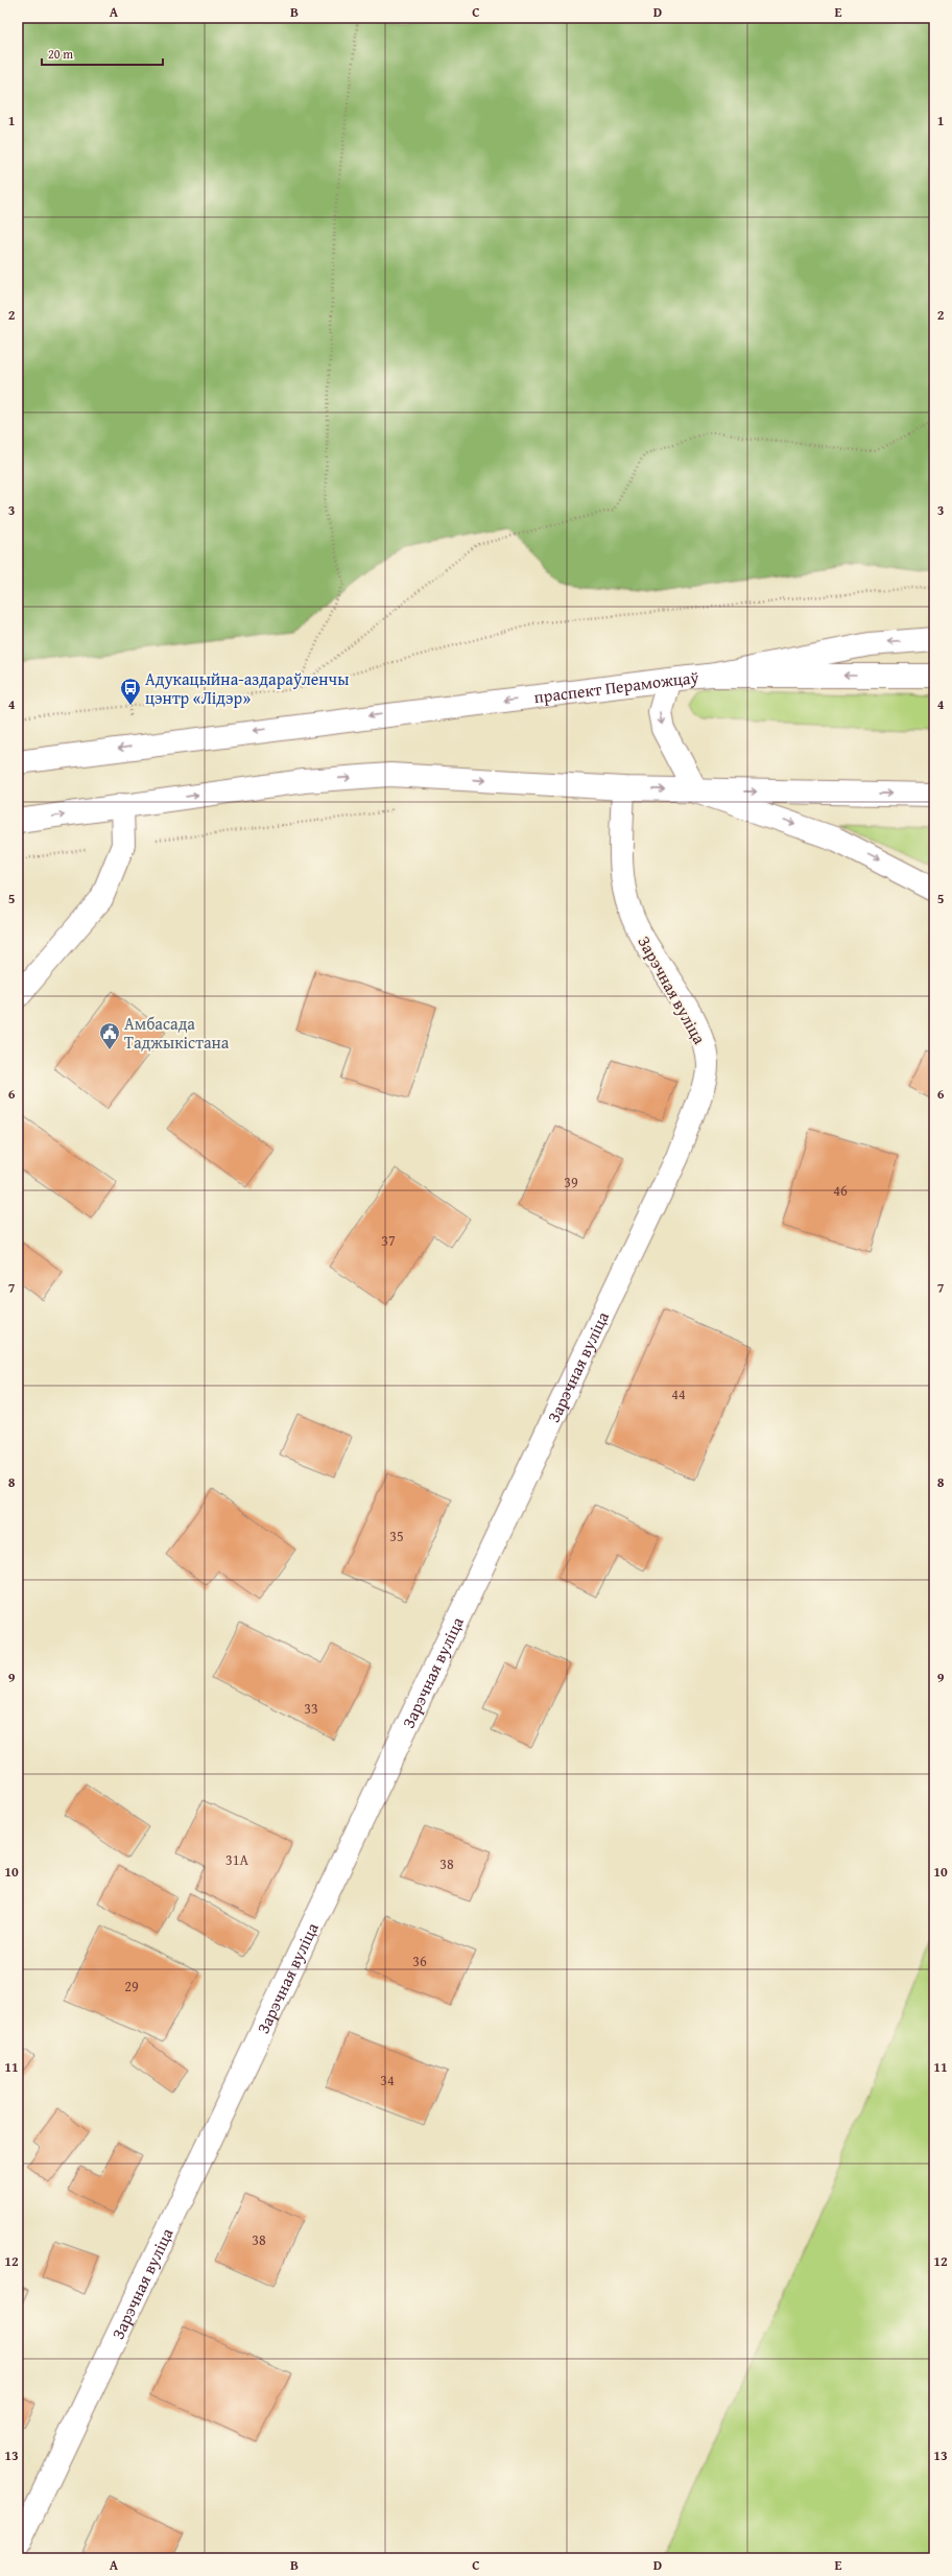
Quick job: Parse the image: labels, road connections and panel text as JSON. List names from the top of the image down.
{
  "streets": {
    "main road": ["праспект Пераможцаў", "Зарэчная вуліца"]
  },
  "places": {
    "bus stop": ["Адукацыйна-аздараўленчы цэнтр «Лідэр»"],
    "public building": ["Амбасада Таджыкістана"]
  },
  "house_numbers": [
    "39",
    "46",
    "37",
    "44",
    "35",
    "33",
    "31А",
    "38",
    "36",
    "29",
    "34",
    "38"
  ],
  "scale_bar": "20 m",
  "grid": {
    "columns": [
      "A",
      "B",
      "C",
      "D",
      "E"
    ],
    "rows": [
      "1",
      "2",
      "3",
      "4",
      "5",
      "6",
      "7",
      "8",
      "9",
      "10",
      "11",
      "12",
      "13"
    ]
  }
}
